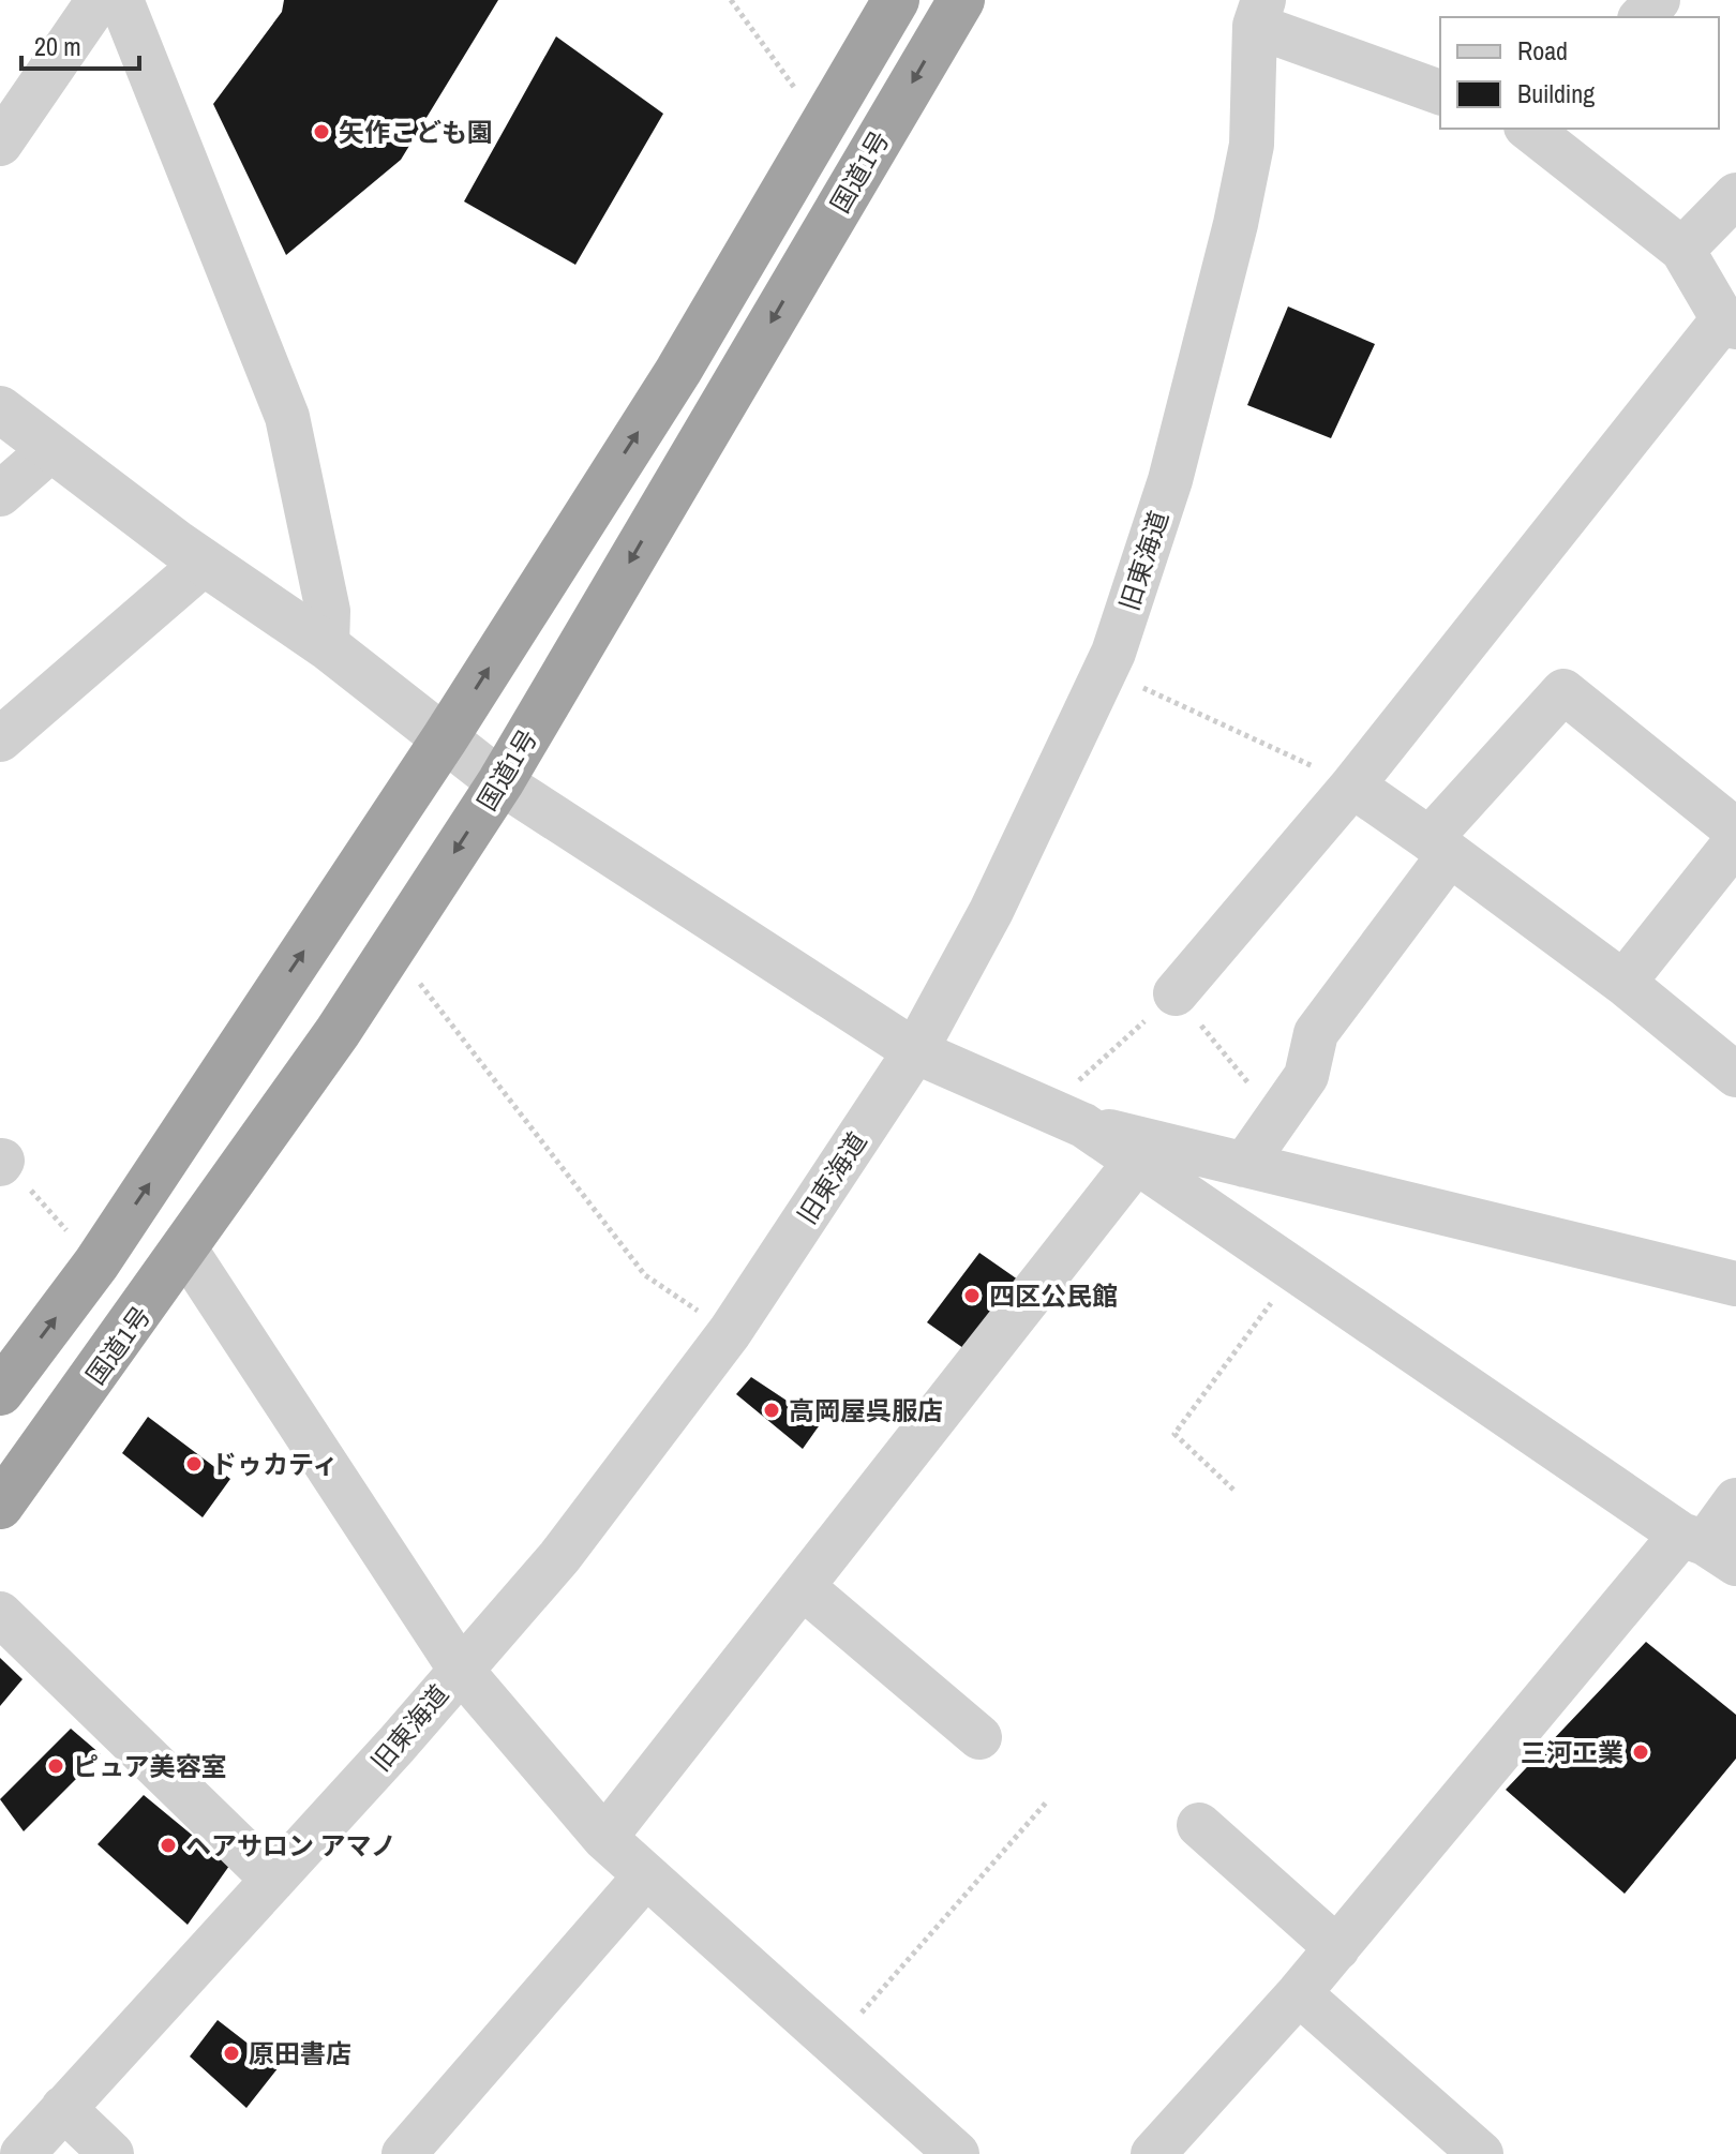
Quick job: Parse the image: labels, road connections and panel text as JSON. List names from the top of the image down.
{
  "streets": {
    "highway": ["国道1号"],
    "street": ["旧東海道"]
  },
  "places": [
    "矢作こども園",
    "四区公民館",
    "高岡屋呉服店",
    "ドゥカティ",
    "三河工業",
    "ピュア美容室",
    "ヘアサロン アマノ",
    "原田書店"
  ],
  "legend": ["Road", "Building"],
  "scale_bar": "20 m"
}
